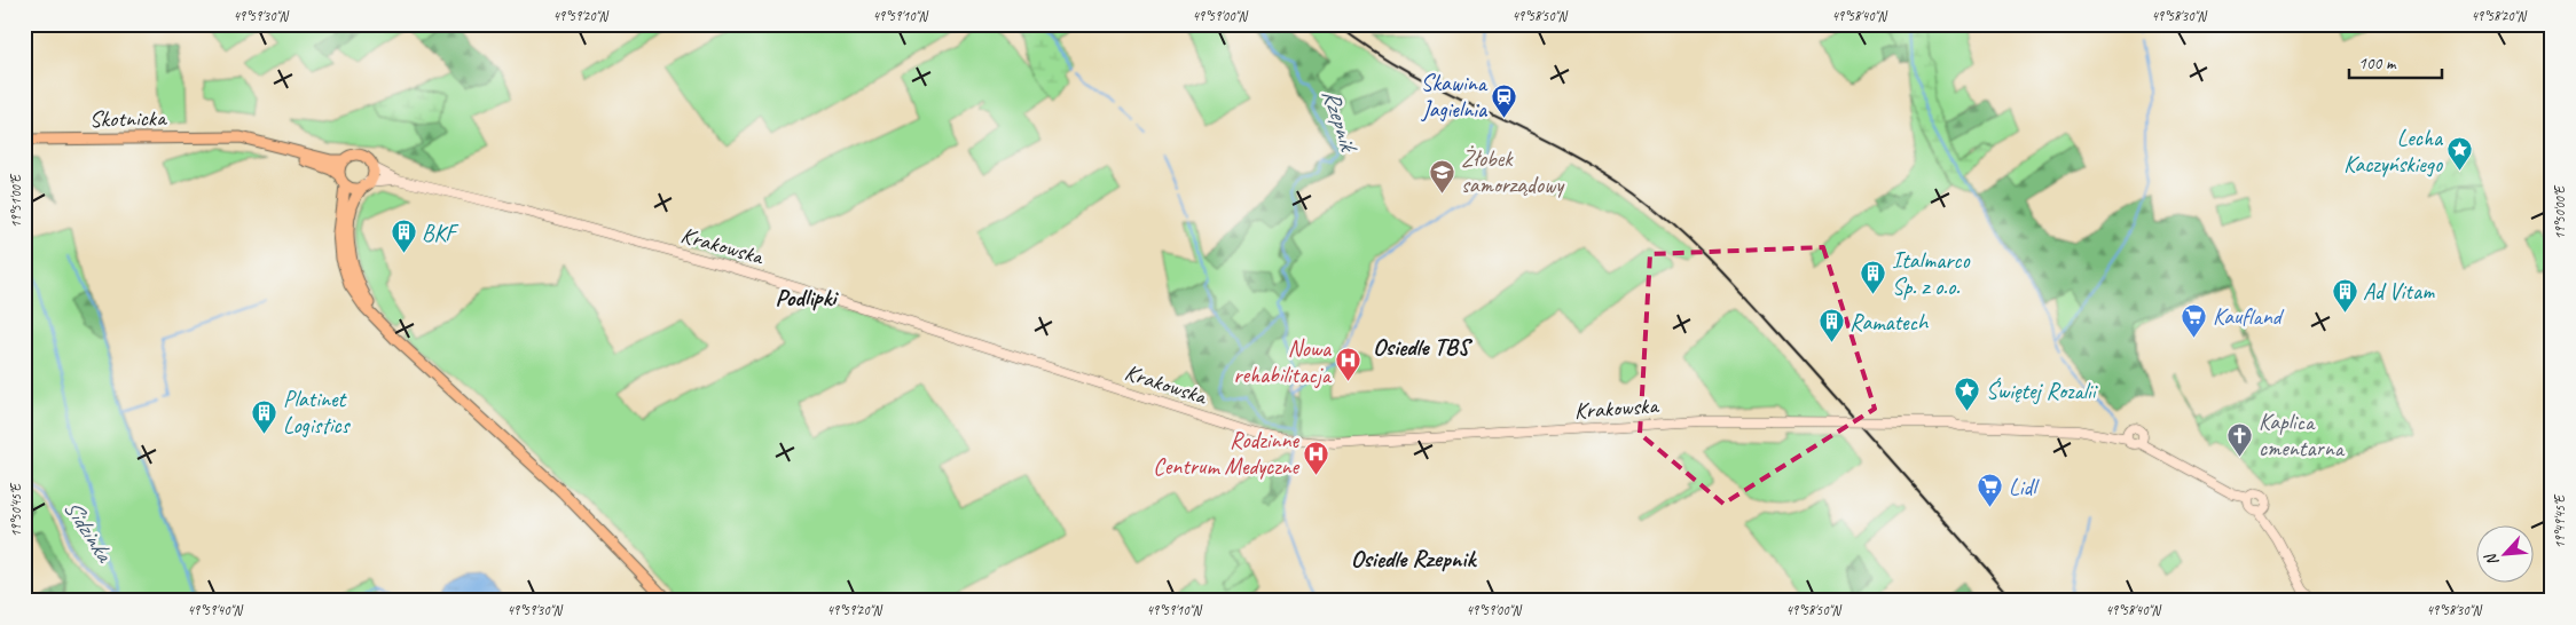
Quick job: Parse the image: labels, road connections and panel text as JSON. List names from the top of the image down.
{
  "streets": {
    "main road": ["Skotnicka", "Krakowska"]
  },
  "districts": ["Podlipki", "Osiedle TBS", "Osiedle Rzepnik"],
  "water": ["Rzepnik", "Sidzinka"],
  "places": {
    "station": ["Skawina Jagielnia"],
    "place": ["Lecha Kaczyńskiego", "Świętej Rozalii"],
    "school or university": ["Żłobek samorządowy"],
    "building": [
      "BKF",
      "Italmarco Sp. z o.o.",
      "Ad Vitam",
      "Ramatech",
      "Platinet Logistics"
    ],
    "supermarket": ["Kaufland", "Lidl"],
    "hospital": ["Nowa rehabilitacja", "Rodzinne Centrum Medyczne"],
    "church": ["Kaplica cmentarna"]
  },
  "scale_bar": "100 m",
  "north": "bottom left",
  "coordinates": [
    "49°59'30\"N",
    "49°59'20\"N",
    "49°59'10\"N",
    "49°59'00\"N",
    "49°58'50\"N",
    "49°58'40\"N",
    "49°58'30\"N",
    "49°58'20\"N",
    "19°51'00\"E",
    "19°50'00\"E",
    "19°50'45\"E",
    "19°49'45\"E",
    "49°59'40\"N"
  ]
}
